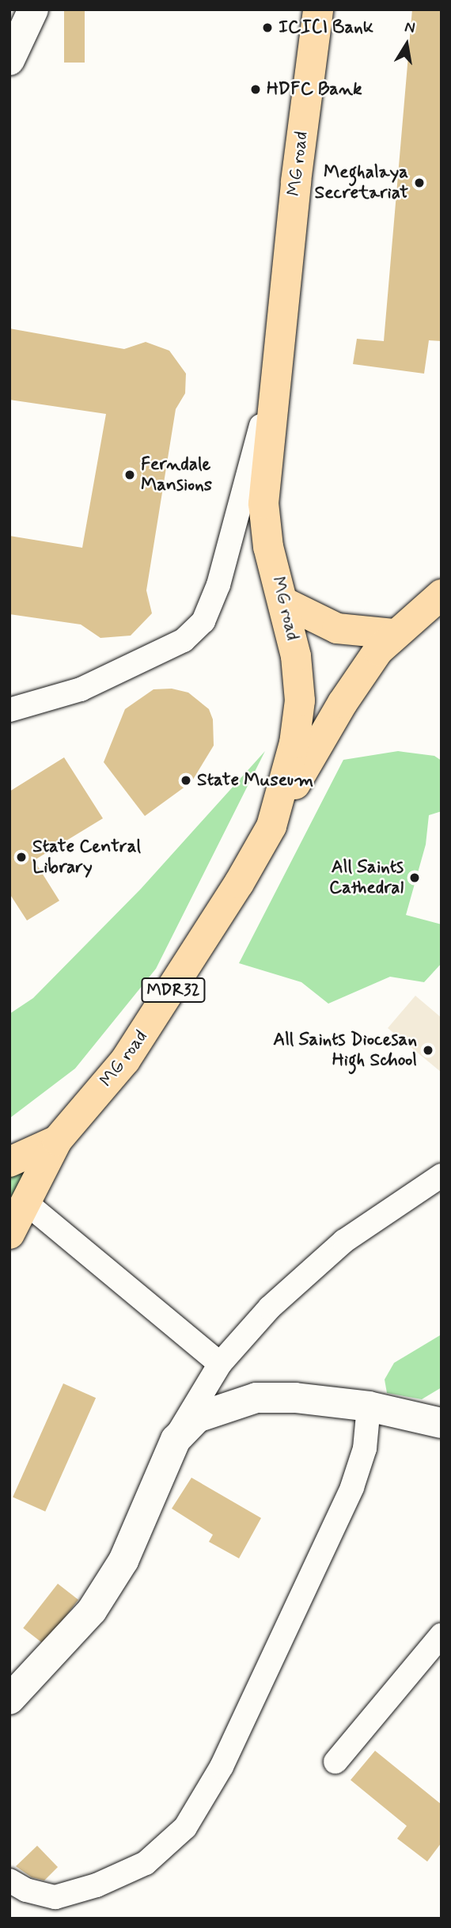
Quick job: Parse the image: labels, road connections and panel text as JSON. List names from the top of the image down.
{
  "streets": {
    "main road": ["MG road", "MDR32"]
  },
  "crossings": [
    ["MG road", "MDR32"]
  ],
  "places": [
    "ICICI Bank",
    "HDFC Bank",
    "Meghalaya Secretariat",
    "Ferndale Mansions",
    "State Museum",
    "State Central Library",
    "All Saints Cathedral",
    "All Saints Diocesan High School"
  ],
  "north": "top"
}
